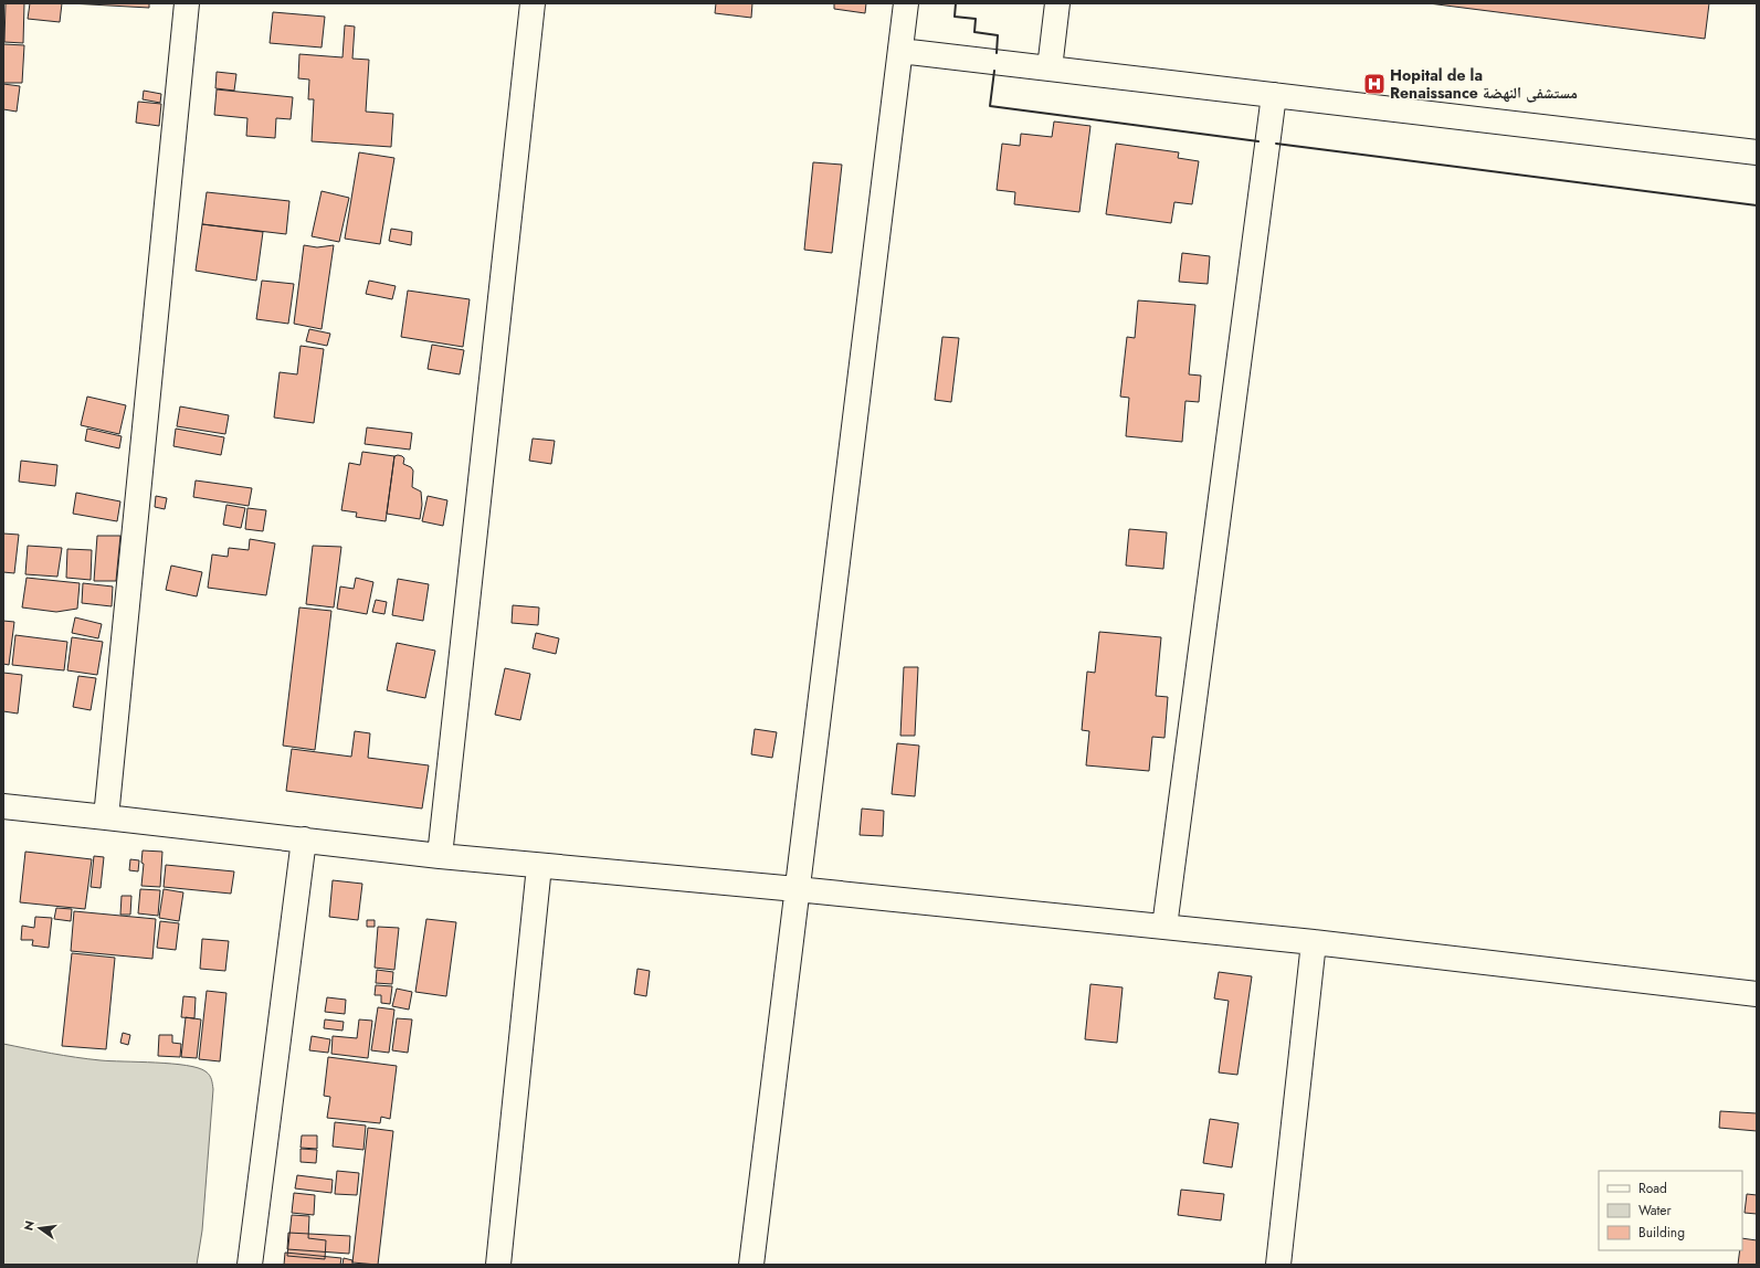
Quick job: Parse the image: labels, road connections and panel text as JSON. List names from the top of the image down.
{
  "places": {
    "hospital": ["Hopital de la Renaissance مستشفى النهضة"]
  },
  "legend": ["Road", "Water", "Building"],
  "north": "left"
}
